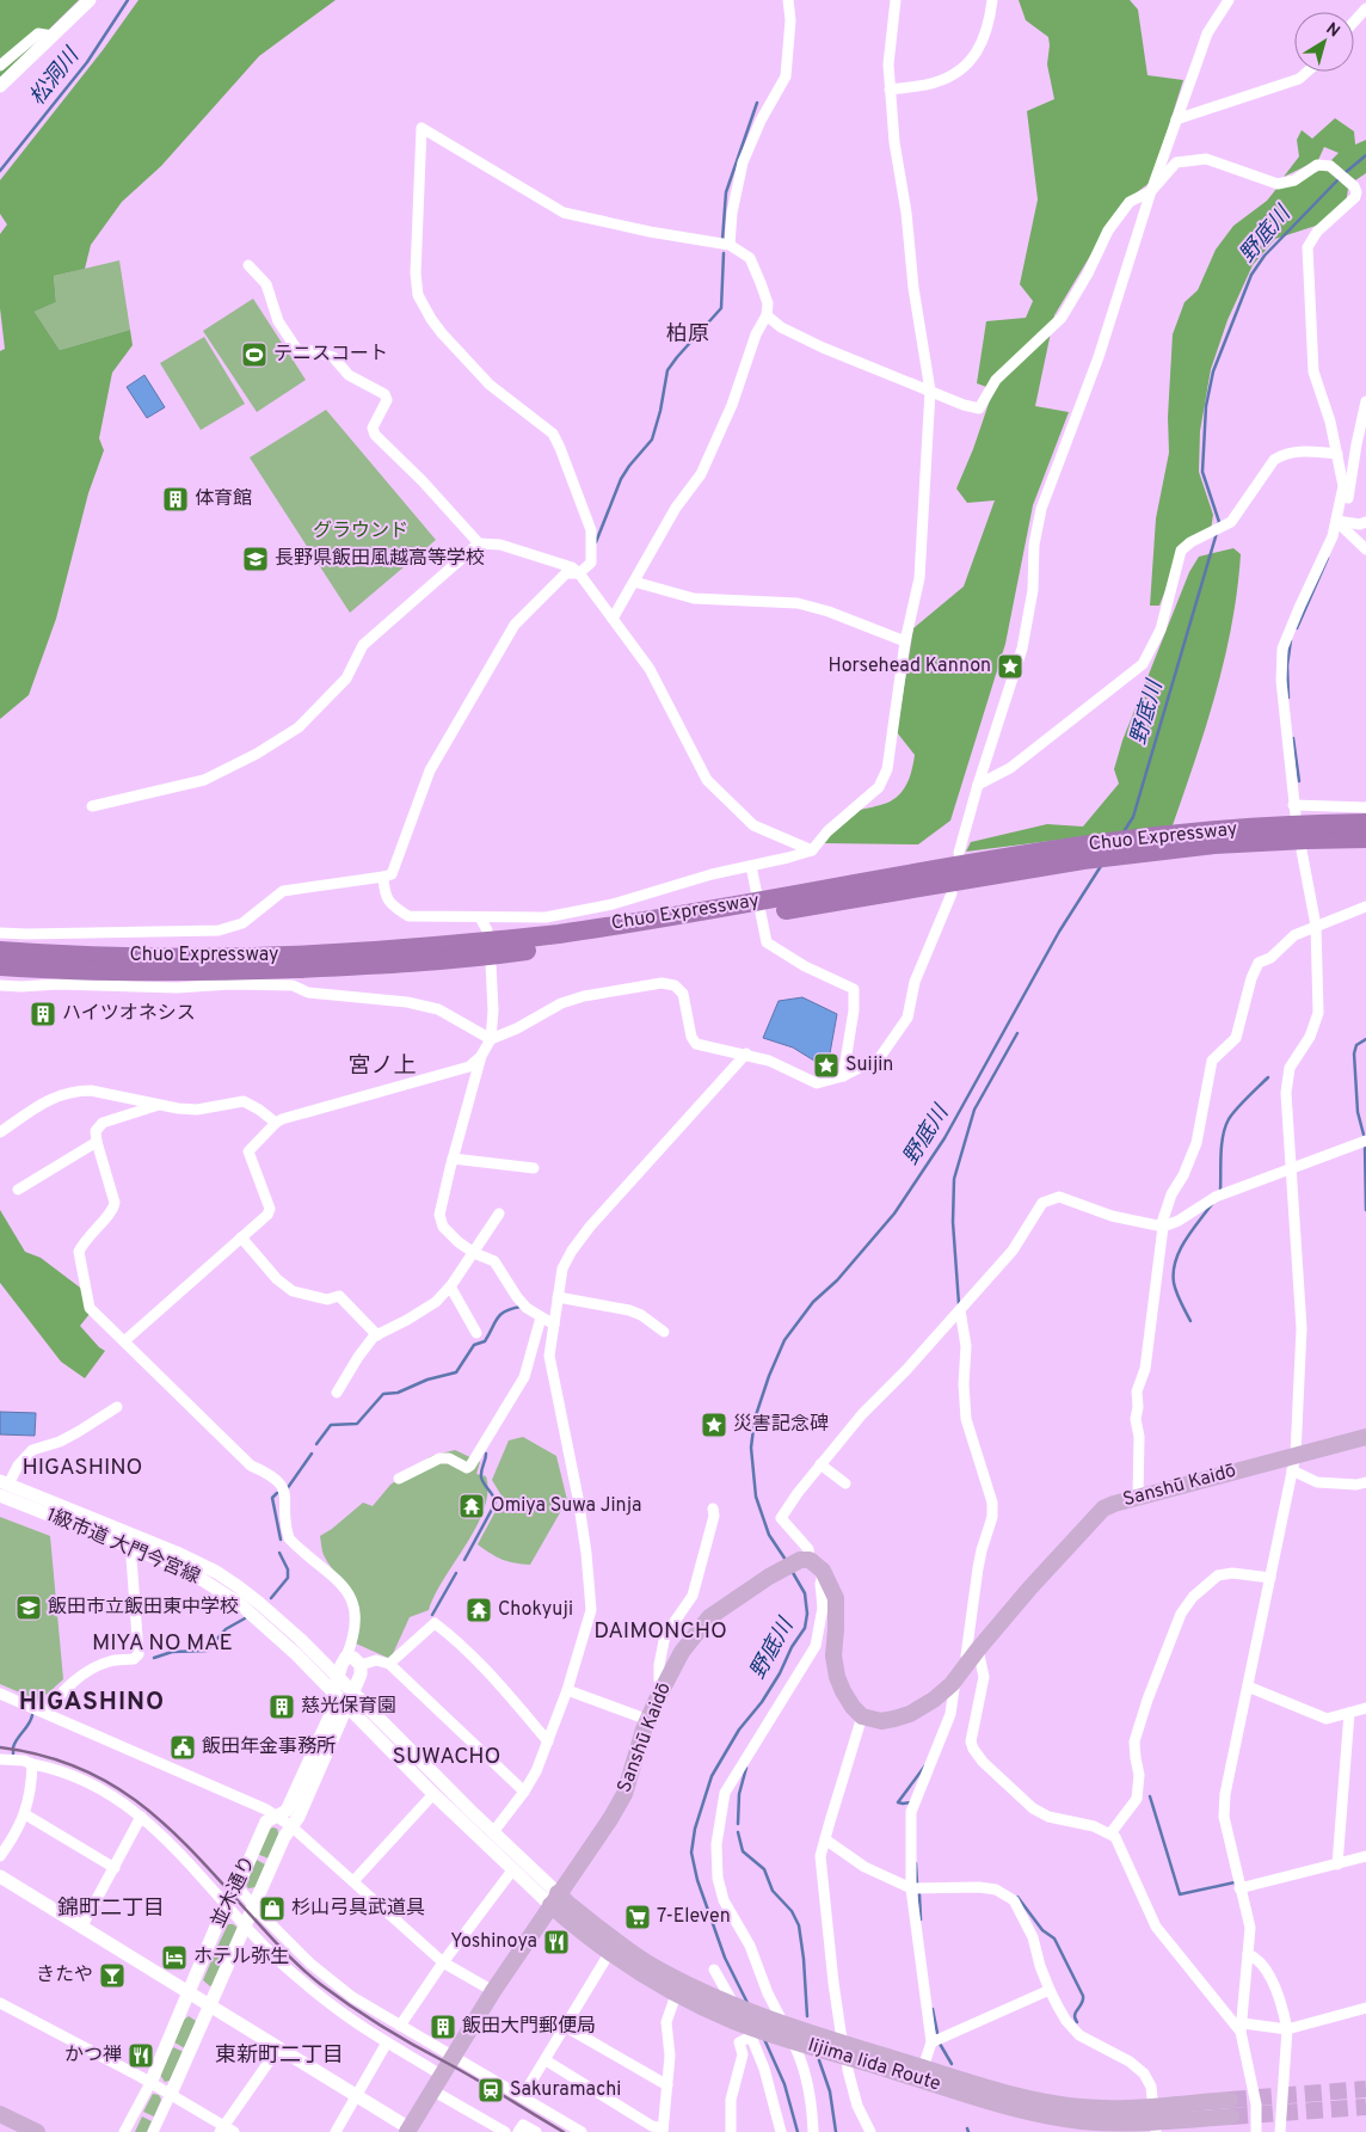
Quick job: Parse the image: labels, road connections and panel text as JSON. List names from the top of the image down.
{
  "streets": {
    "highway": ["Chuo Expressway"],
    "main road": ["Sanshū Kaidō", "Iijima Iida Route"],
    "street": ["1級市道 大門今宮線", "並木通り"]
  },
  "crossings": [
    ["Sanshū Kaidō", "1級市道 大門今宮線"],
    ["Sanshū Kaidō", "Iijima Iida Route"],
    ["1級市道 大門今宮線", "並木通り"],
    ["1級市道 大門今宮線", "Iijima Iida Route"]
  ],
  "districts": [
    "柏原",
    "宮ノ上",
    "HIGASHINO",
    "DAIMONCHO",
    "MIYA NO MAE",
    "HIGASHINO",
    "SUWACHO",
    "錦町二丁目",
    "東新町二丁目"
  ],
  "water": ["松洞川", "野底川"],
  "parks": ["グラウンド"],
  "places": {
    "sports": ["テニスコート"],
    "building": [
      "体育館",
      "ハイツオネシス",
      "慈光保育園",
      "飯田大門郵便局"
    ],
    "school or university": ["長野県飯田風越高等学校", "飯田市立飯田東中学校"],
    "place": ["Horsehead Kannon", "Suijin", "災害記念碑"],
    "temple": ["Omiya Suwa Jinja", "Chokyuji"],
    "public building": ["飯田年金事務所"],
    "shop": ["杉山弓具武道具"],
    "supermarket": ["7-Eleven"],
    "restaurant": ["Yoshinoya", "かつ禅"],
    "hotel": ["ホテル弥生"],
    "bar": ["きたや"],
    "station": ["Sakuramachi"]
  },
  "north": "top right"
}
